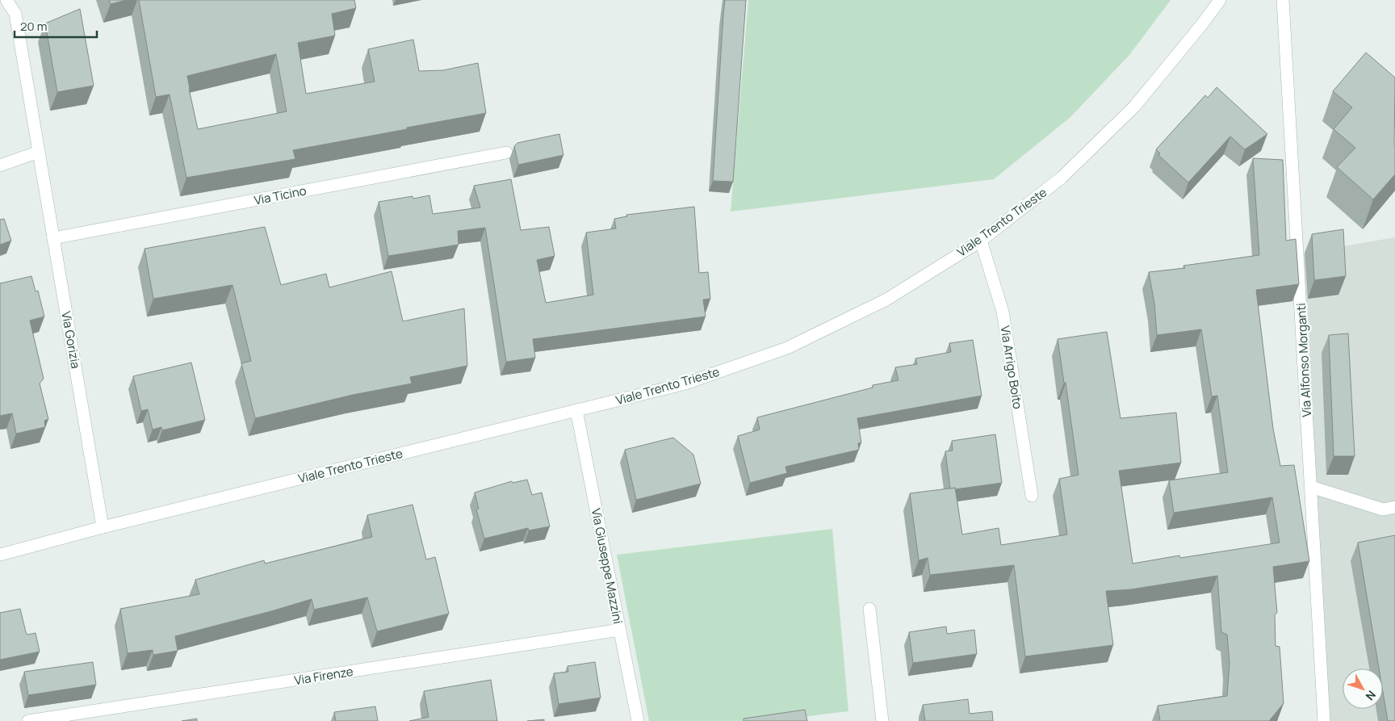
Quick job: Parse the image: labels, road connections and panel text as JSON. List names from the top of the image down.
{
  "streets": {
    "street": [
      "Via Ticino",
      "Viale Trento Trieste",
      "Via Gorizia",
      "Via Alfonso Morganti",
      "Via Arrigo Boito",
      "Via Giuseppe Mazzini",
      "Via Firenze"
    ]
  },
  "crossings": [
    ["Via Ticino", "Via Gorizia"],
    ["Viale Trento Trieste", "Via Gorizia"],
    ["Viale Trento Trieste", "Via Arrigo Boito"],
    ["Viale Trento Trieste", "Via Giuseppe Mazzini"],
    ["Via Giuseppe Mazzini", "Via Firenze"]
  ],
  "scale_bar": "20 m",
  "north": "bottom right"
}
